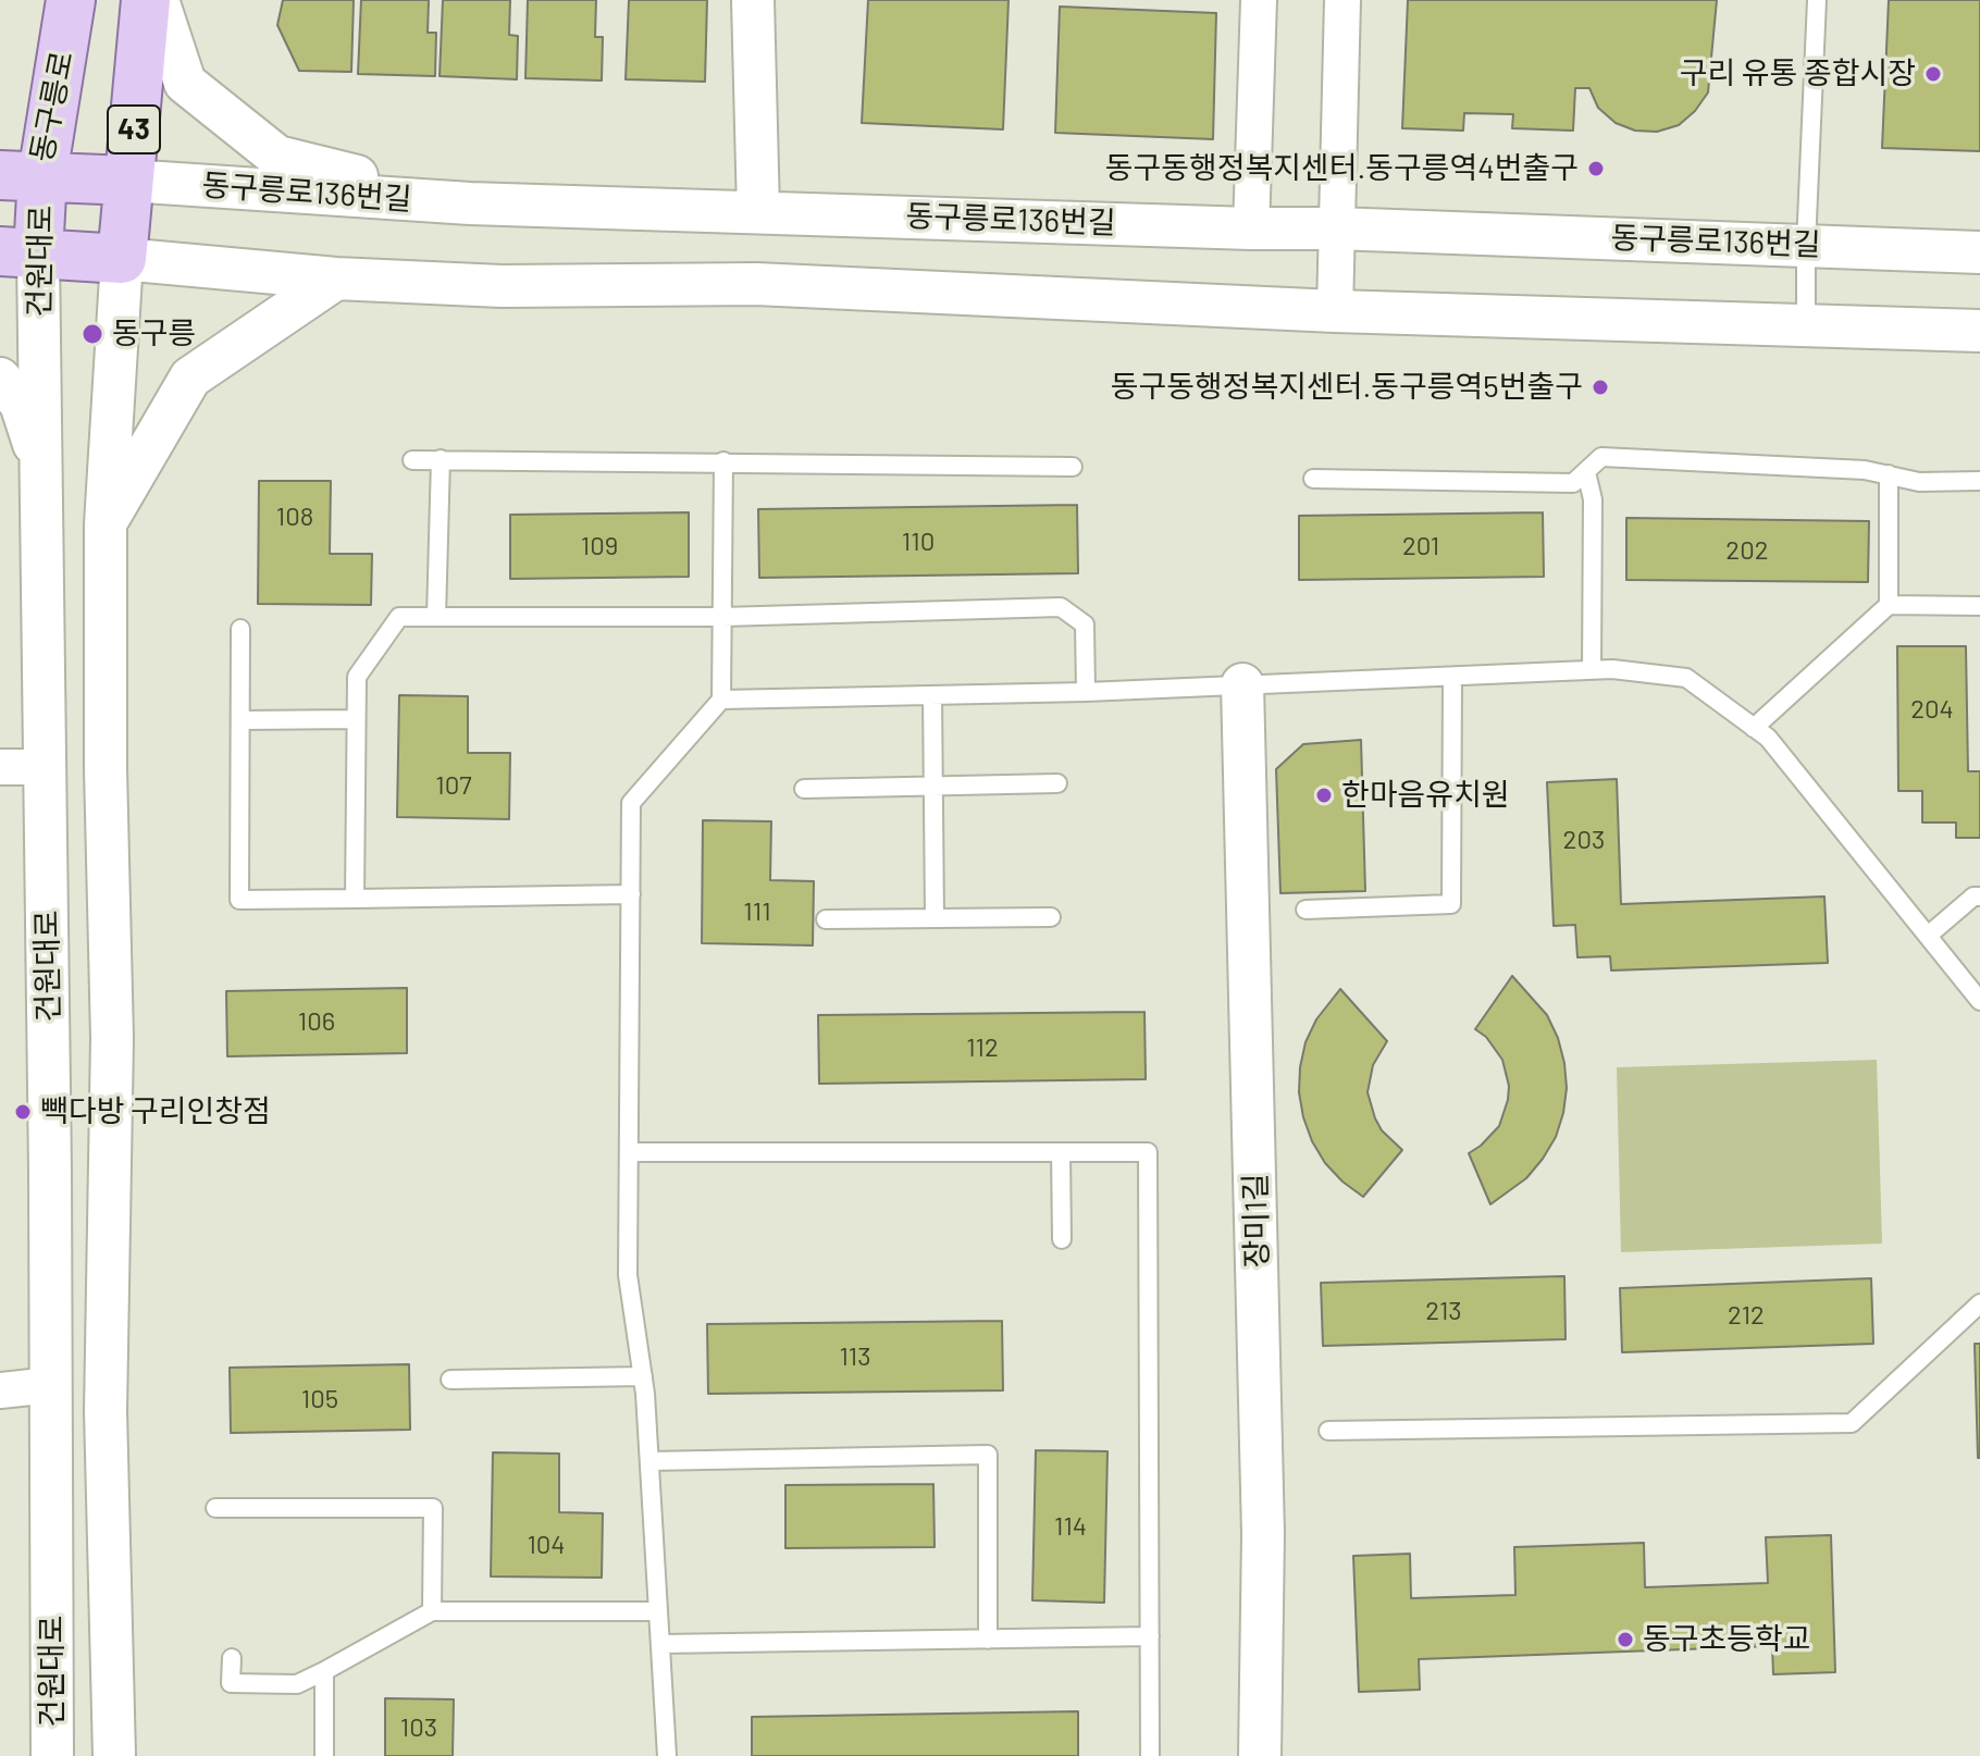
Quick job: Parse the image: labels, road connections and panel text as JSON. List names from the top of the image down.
{
  "streets": {
    "main road": [
      "동구릉로",
      "43",
      "동구릉로136번길",
      "건원대로"
    ],
    "street": ["장미1길"]
  },
  "crossings": [
    ["동구릉로", "동구릉로136번길"],
    ["동구릉로", "건원대로"],
    ["43", "동구릉로136번길"],
    ["43", "건원대로"],
    ["동구릉로136번길", "건원대로"]
  ],
  "places": [
    "구리 유통 종합시장",
    "동구동행정복지센터.동구릉역4번출구",
    "동구릉",
    "동구동행정복지센터.동구릉역5번출구",
    "한마음유치원",
    "빽다방 구리인창점",
    "동구초등학교"
  ],
  "house_numbers": [
    "108",
    "110",
    "109",
    "201",
    "202",
    "204",
    "107",
    "203",
    "111",
    "106",
    "112",
    "213",
    "212",
    "113",
    "105",
    "114",
    "104",
    "103"
  ]
}
